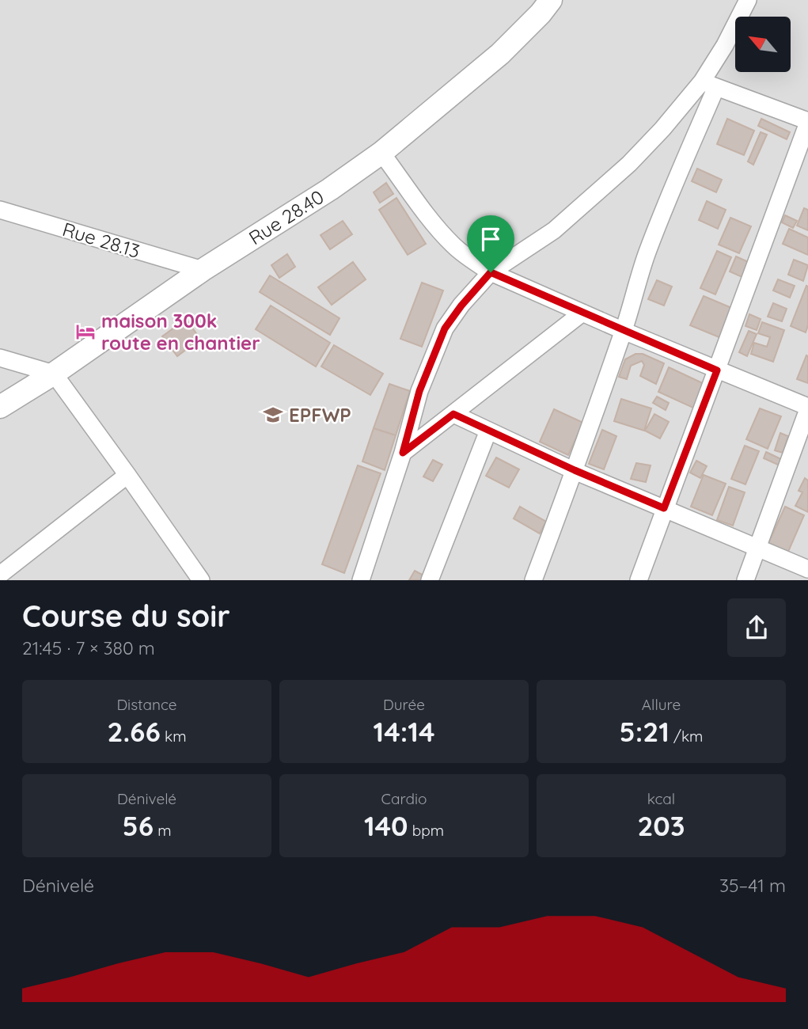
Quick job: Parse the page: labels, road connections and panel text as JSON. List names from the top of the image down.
{
  "streets": {
    "street": ["Rue 28.40", "Rue 28.13"]
  },
  "crossings": [
    ["Rue 28.40", "Rue 28.13"]
  ],
  "places": {
    "hotel": ["maison 300k route en chantier"],
    "school or university": ["EPFWP"]
  },
  "north": "top left",
  "page": {
    "heading": ["Course du soir", "21:45 · 7 × 380 m"],
    "stats": [
      ["Distance", "2.66 km"],
      ["Durée", "14:14"],
      ["Allure", "5:21 /km"],
      ["Dénivelé", "56 m"],
      ["Cardio", "140 bpm"],
      ["kcal", "203"]
    ],
    "chart": ["Dénivelé", "35–41 m"]
  }
}
